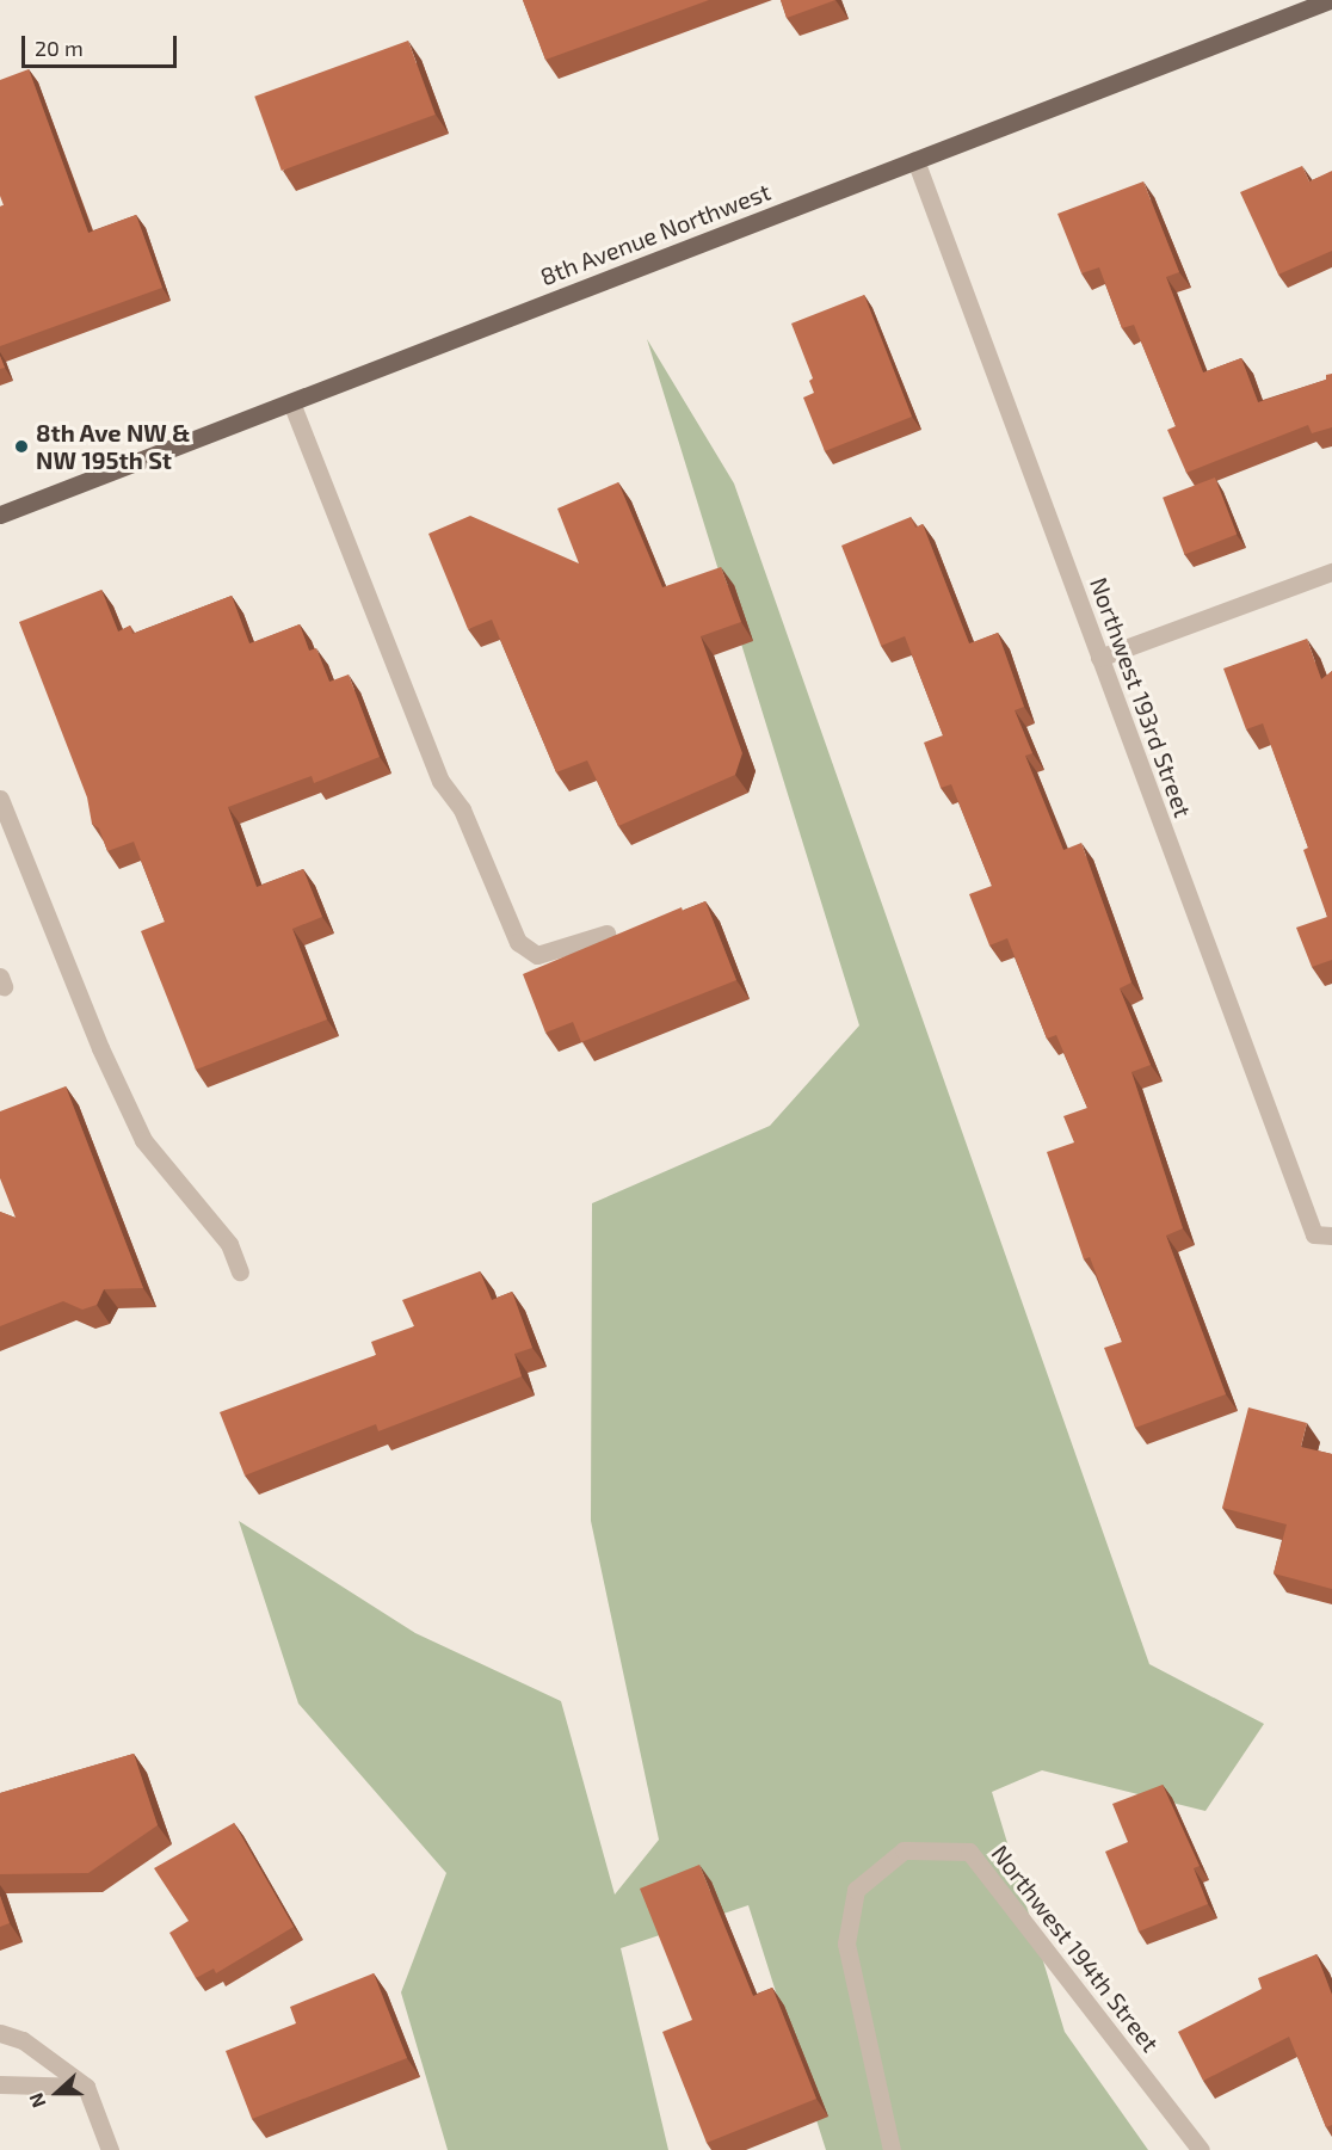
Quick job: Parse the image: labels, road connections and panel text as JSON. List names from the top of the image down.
{
  "streets": {
    "main road": ["8th Avenue Northwest"],
    "street": ["Northwest 193rd Street", "Northwest 194th Street"]
  },
  "crossings": [
    ["8th Avenue Northwest", "Northwest 193rd Street"]
  ],
  "places": ["8th Ave NW & NW 195th St"],
  "scale_bar": "20 m",
  "north": "left"
}
